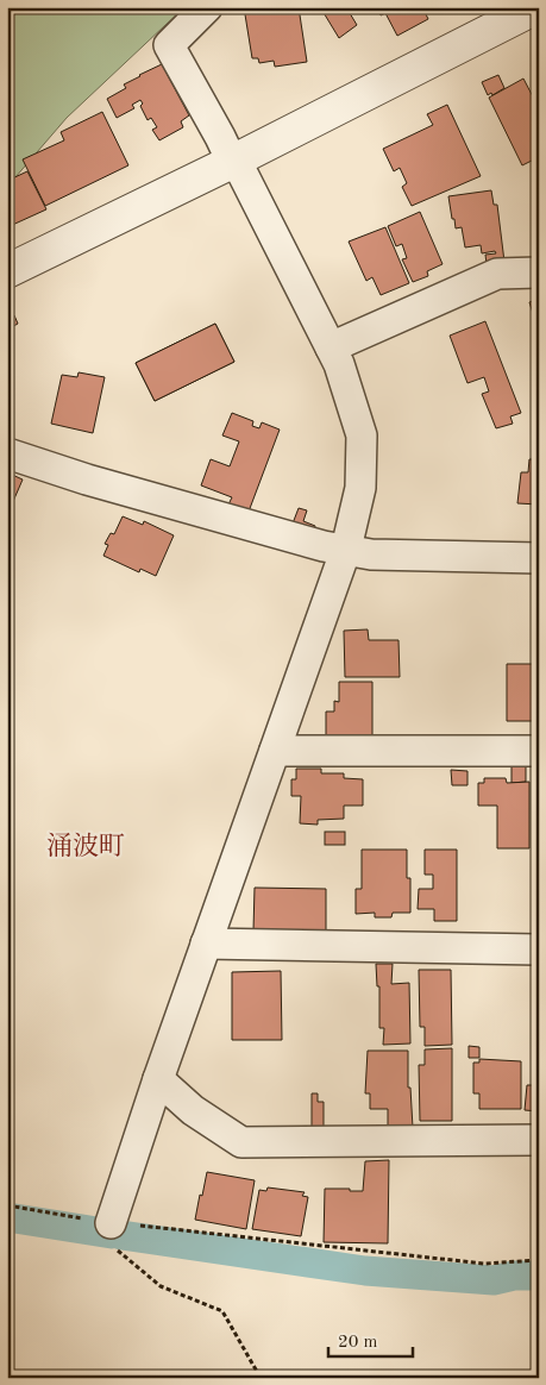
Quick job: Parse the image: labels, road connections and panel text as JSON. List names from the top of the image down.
{
  "districts": ["涌波町"],
  "scale_bar": "20 m"
}
